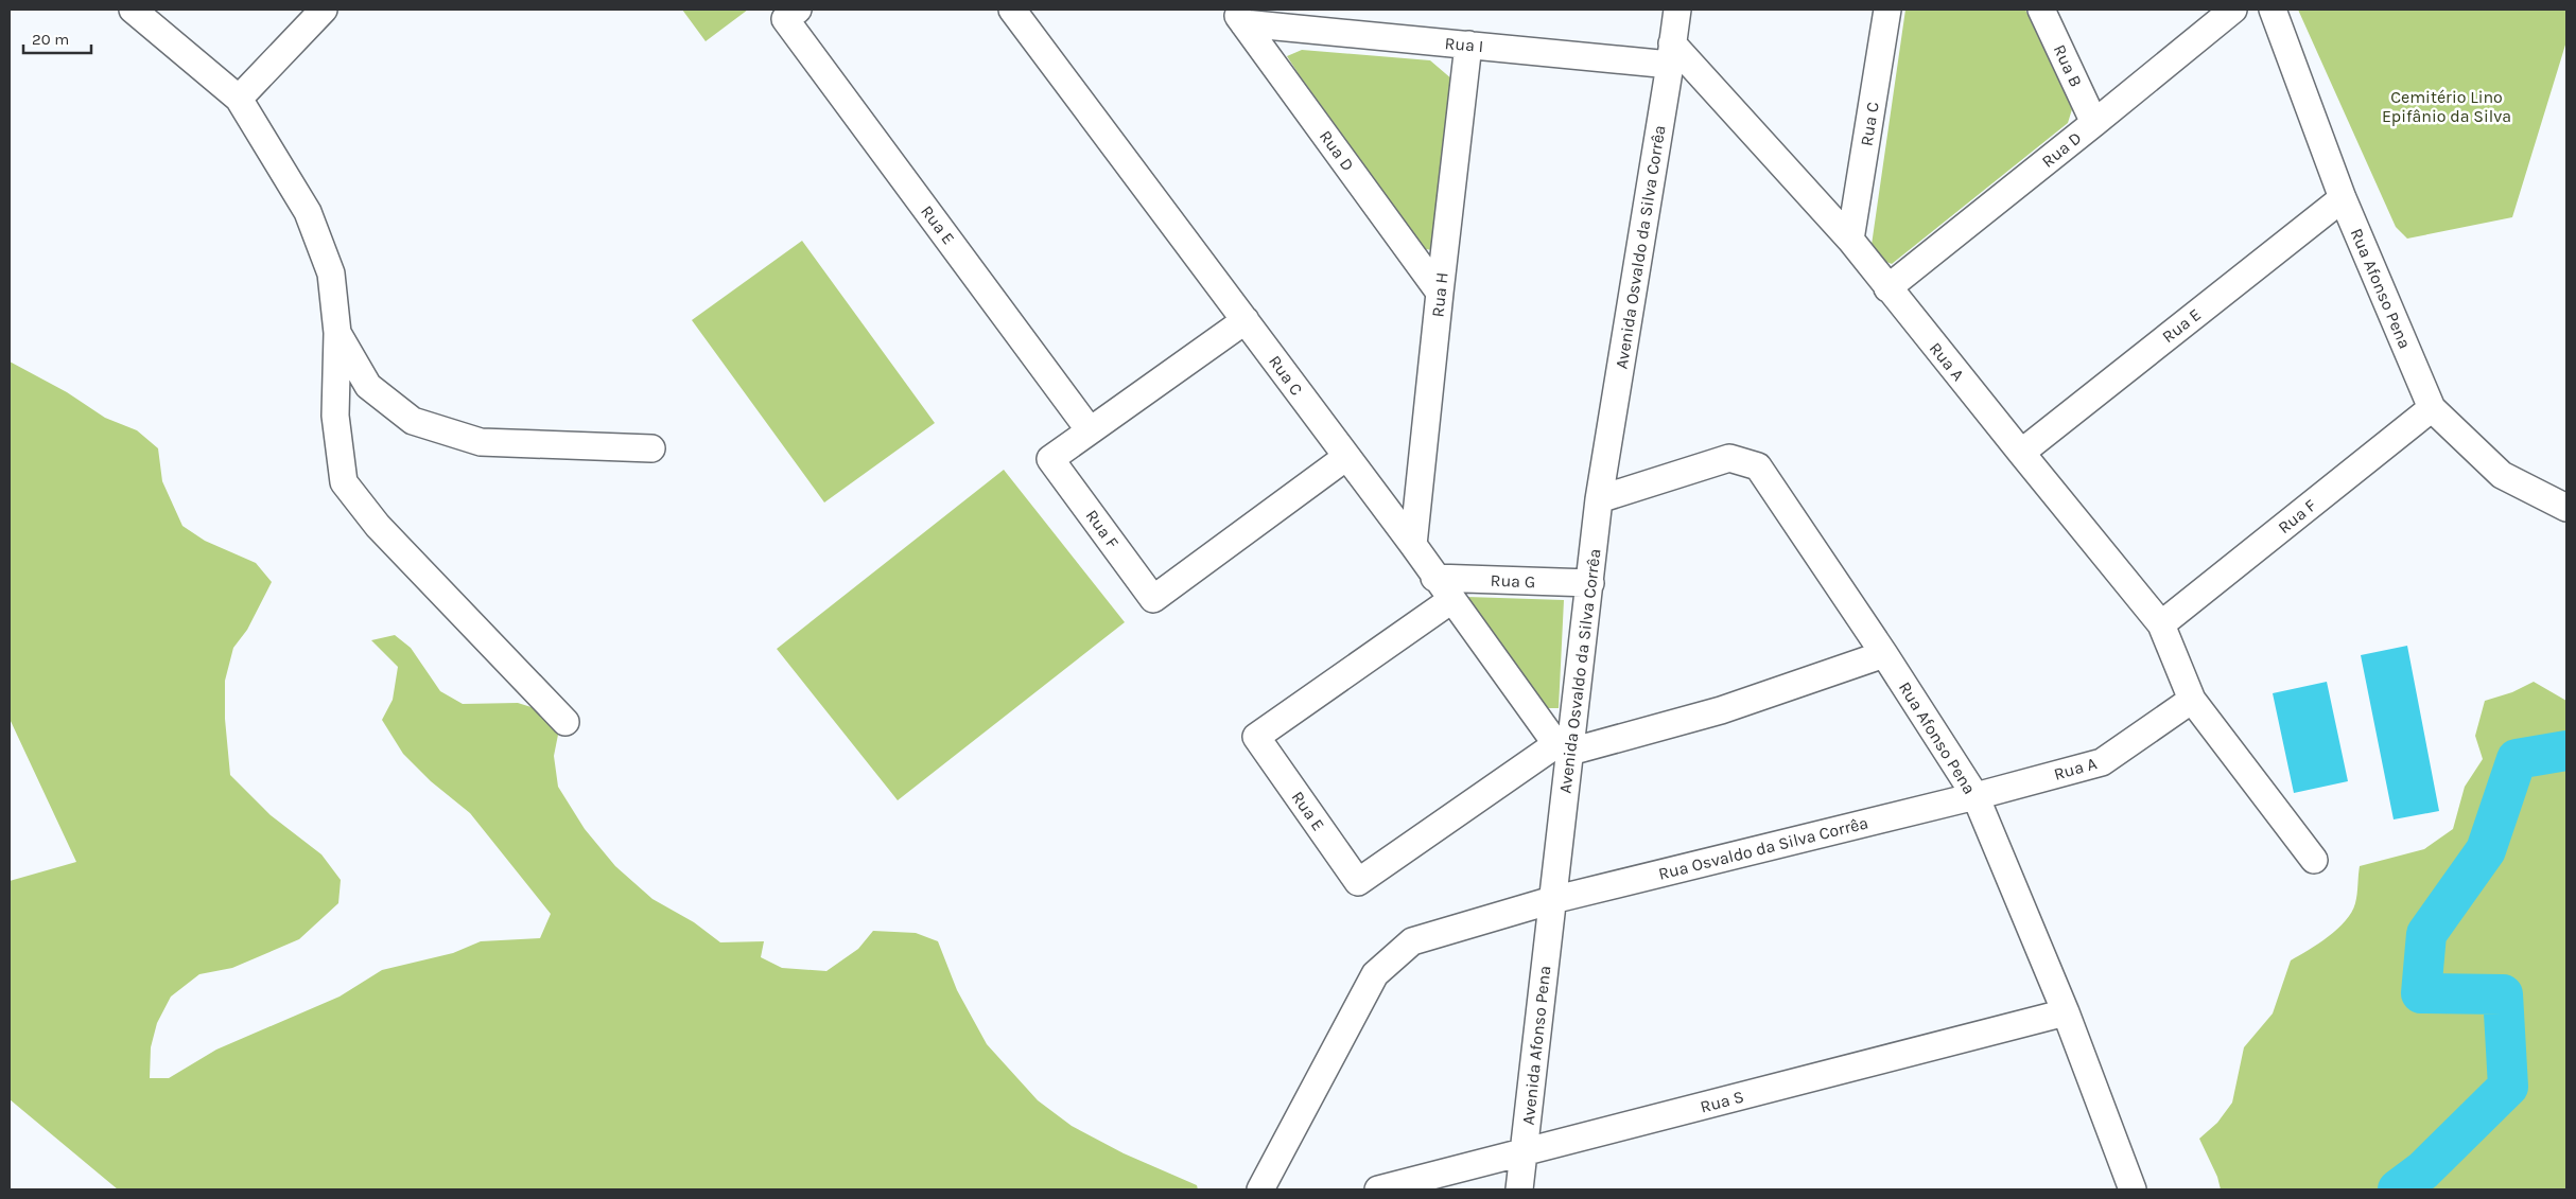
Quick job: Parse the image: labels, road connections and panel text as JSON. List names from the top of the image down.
{
  "streets": {
    "street": [
      "Rua I",
      "Rua B",
      "Rua C",
      "Rua D",
      "Rua E",
      "Avenida Osvaldo da Silva Corrêa",
      "Rua Afonso Pena",
      "Rua H",
      "Rua A",
      "Rua F",
      "Rua G",
      "Rua Osvaldo da Silva Corrêa",
      "Avenida Afonso Pena",
      "Rua S"
    ]
  },
  "crossings": [
    ["Rua I", "Rua D"],
    ["Rua I", "Avenida Osvaldo da Silva Corrêa"],
    ["Rua I", "Rua H"],
    ["Rua I", "Rua A"],
    ["Rua B", "Rua D"],
    ["Rua C", "Rua E"],
    ["Rua C", "Avenida Osvaldo da Silva Corrêa"],
    ["Rua C", "Rua H"],
    ["Rua C", "Rua A"],
    ["Rua C", "Rua F"],
    ["Rua C", "Rua G"],
    ["Rua D", "Rua H"],
    ["Rua D", "Rua A"],
    ["Rua E", "Avenida Osvaldo da Silva Corrêa"],
    ["Rua E", "Rua Afonso Pena"],
    ["Rua E", "Rua A"],
    ["Rua E", "Rua F"],
    ["Avenida Osvaldo da Silva Corrêa", "Rua Afonso Pena"],
    ["Avenida Osvaldo da Silva Corrêa", "Rua A"],
    ["Avenida Osvaldo da Silva Corrêa", "Rua G"],
    ["Avenida Osvaldo da Silva Corrêa", "Rua Osvaldo da Silva Corrêa"],
    ["Avenida Osvaldo da Silva Corrêa", "Avenida Afonso Pena"],
    ["Rua Afonso Pena", "Rua A"],
    ["Rua Afonso Pena", "Rua F"],
    ["Rua Afonso Pena", "Rua Osvaldo da Silva Corrêa"],
    ["Rua Afonso Pena", "Rua S"],
    ["Rua A", "Rua F"],
    ["Rua A", "Rua Osvaldo da Silva Corrêa"],
    ["Rua Osvaldo da Silva Corrêa", "Avenida Afonso Pena"],
    ["Avenida Afonso Pena", "Rua S"]
  ],
  "parks": ["Cemitério Lino Epifânio da Silva"],
  "scale_bar": "20 m"
}
